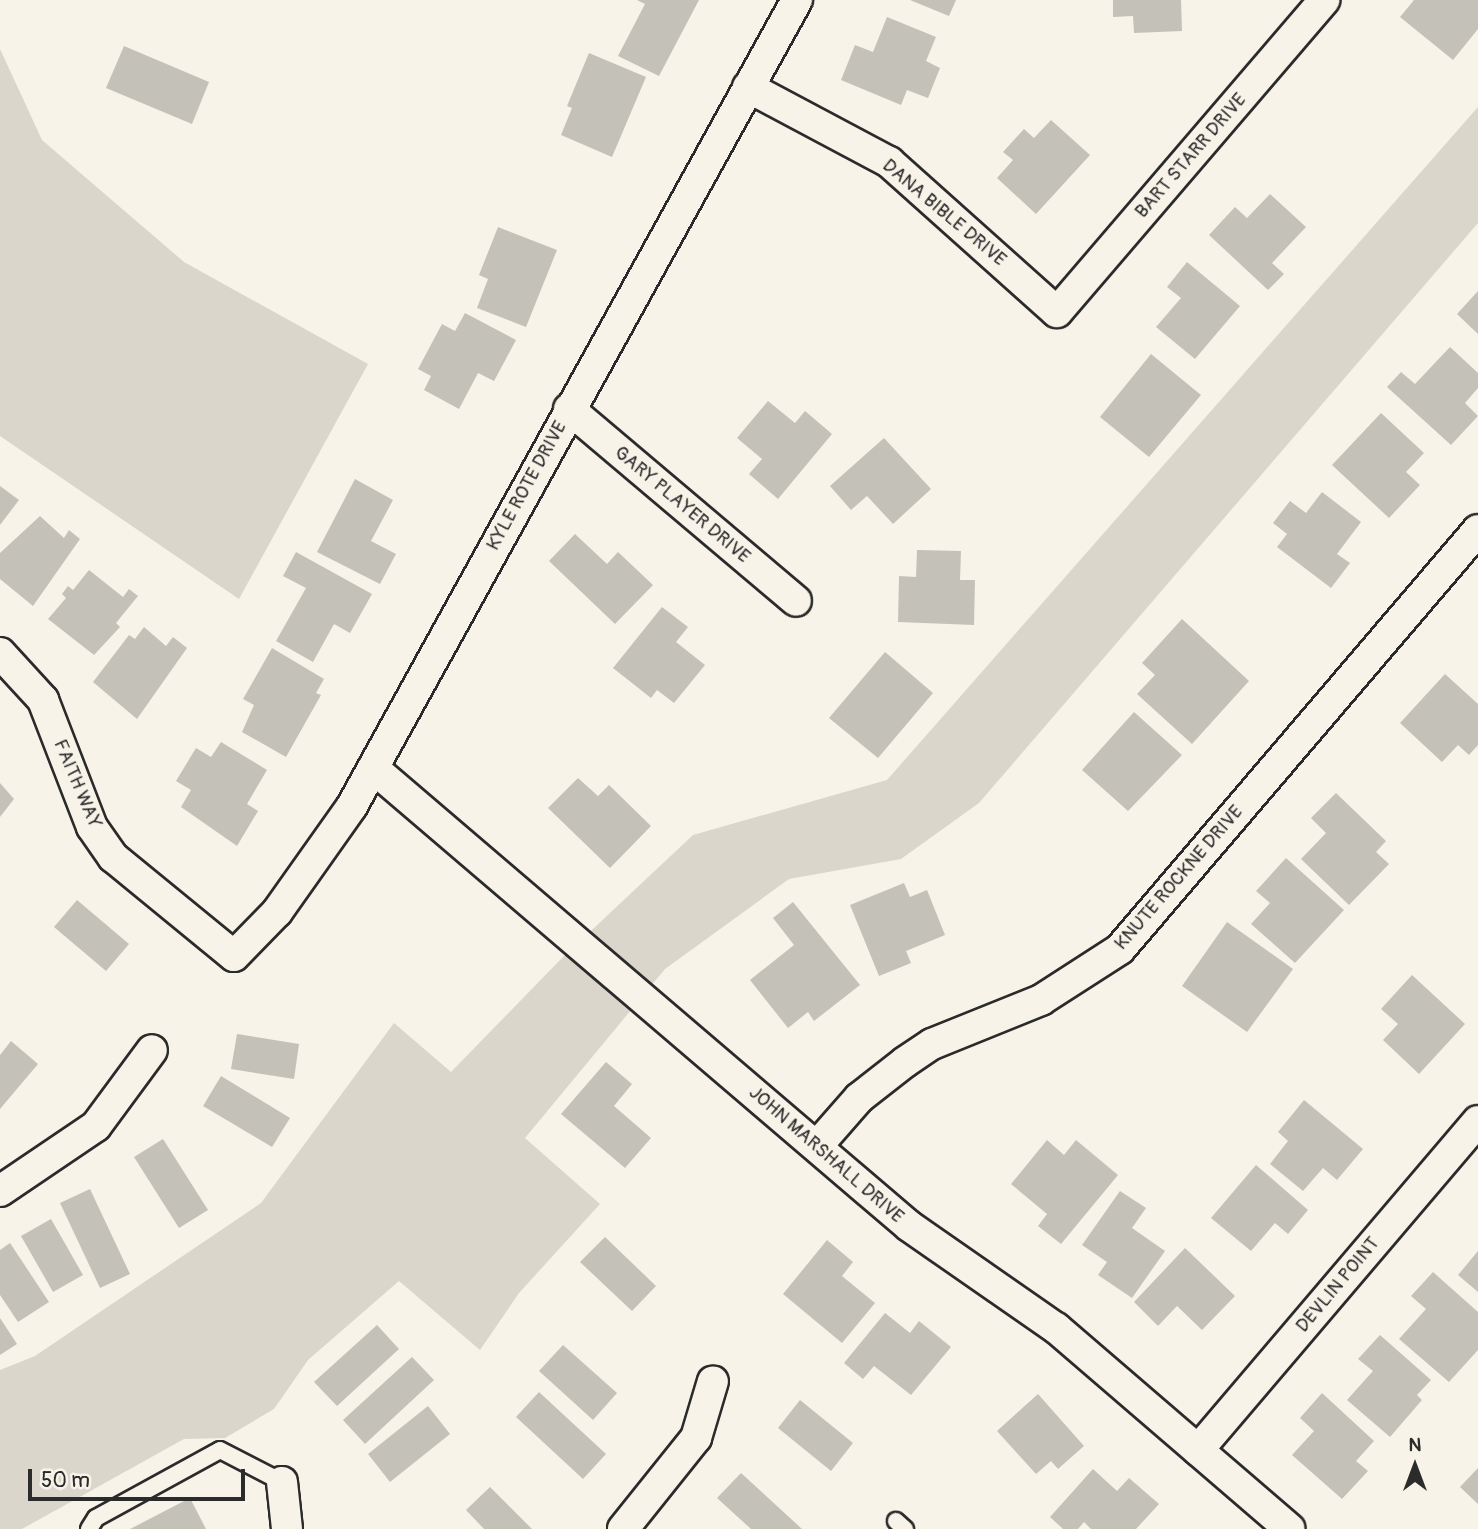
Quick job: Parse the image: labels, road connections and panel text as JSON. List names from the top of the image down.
{
  "streets": {
    "street": [
      "BART STARR DRIVE",
      "DANA BIBLE DRIVE",
      "KYLE ROTE DRIVE",
      "GARY PLAYER DRIVE",
      "FAITH WAY",
      "KNUTE ROCKNE DRIVE",
      "JOHN MARSHALL DRIVE",
      "DEVLIN POINT"
    ]
  },
  "crossings": [
    ["BART STARR DRIVE", "DANA BIBLE DRIVE"],
    ["DANA BIBLE DRIVE", "KYLE ROTE DRIVE"],
    ["KYLE ROTE DRIVE", "GARY PLAYER DRIVE"],
    ["KYLE ROTE DRIVE", "FAITH WAY"],
    ["KYLE ROTE DRIVE", "JOHN MARSHALL DRIVE"],
    ["KNUTE ROCKNE DRIVE", "JOHN MARSHALL DRIVE"],
    ["JOHN MARSHALL DRIVE", "DEVLIN POINT"]
  ],
  "scale_bar": "50 m",
  "north": "top"
}
